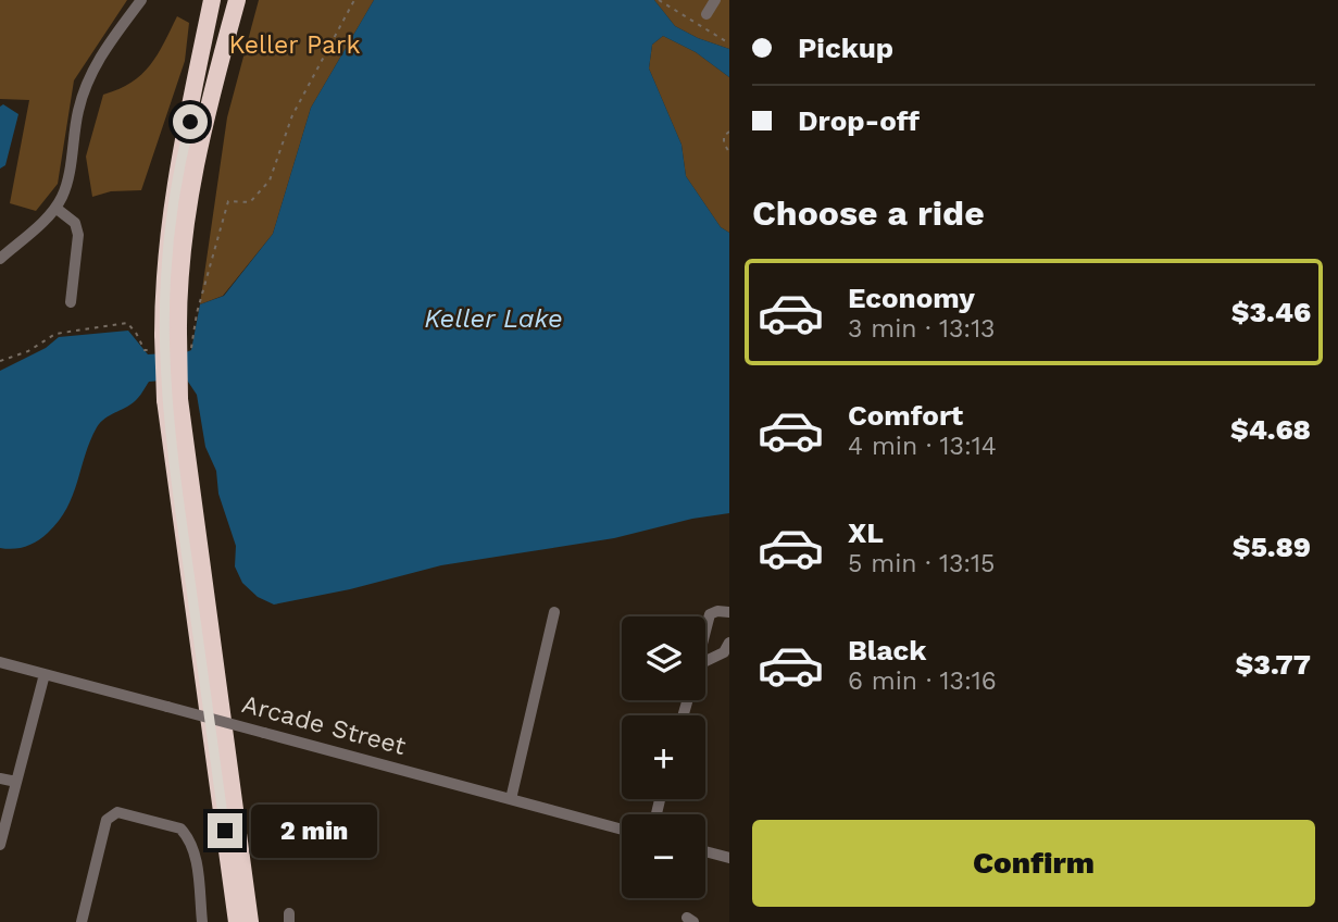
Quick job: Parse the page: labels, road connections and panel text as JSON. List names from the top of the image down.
{
  "streets": {
    "street": ["Arcade Street"]
  },
  "water": ["Keller Lake"],
  "parks": ["Keller Park"],
  "page": {
    "banner": ["Pickup", "Drop-off"],
    "heading": "Choose a ride",
    "list": [
      {
        "name": "Economy",
        "note": "3 min · 13:13",
        "value": "$3.46"
      },
      {
        "name": "Comfort",
        "note": "4 min · 13:14",
        "value": "$4.68"
      },
      {
        "name": "XL",
        "note": "5 min · 13:15",
        "value": "$5.89"
      },
      {
        "name": "Black",
        "note": "6 min · 13:16",
        "value": "$3.77"
      }
    ],
    "map_buttons": ["+", "−"],
    "bubble": "2 min",
    "buttons": "Confirm"
  }
}
